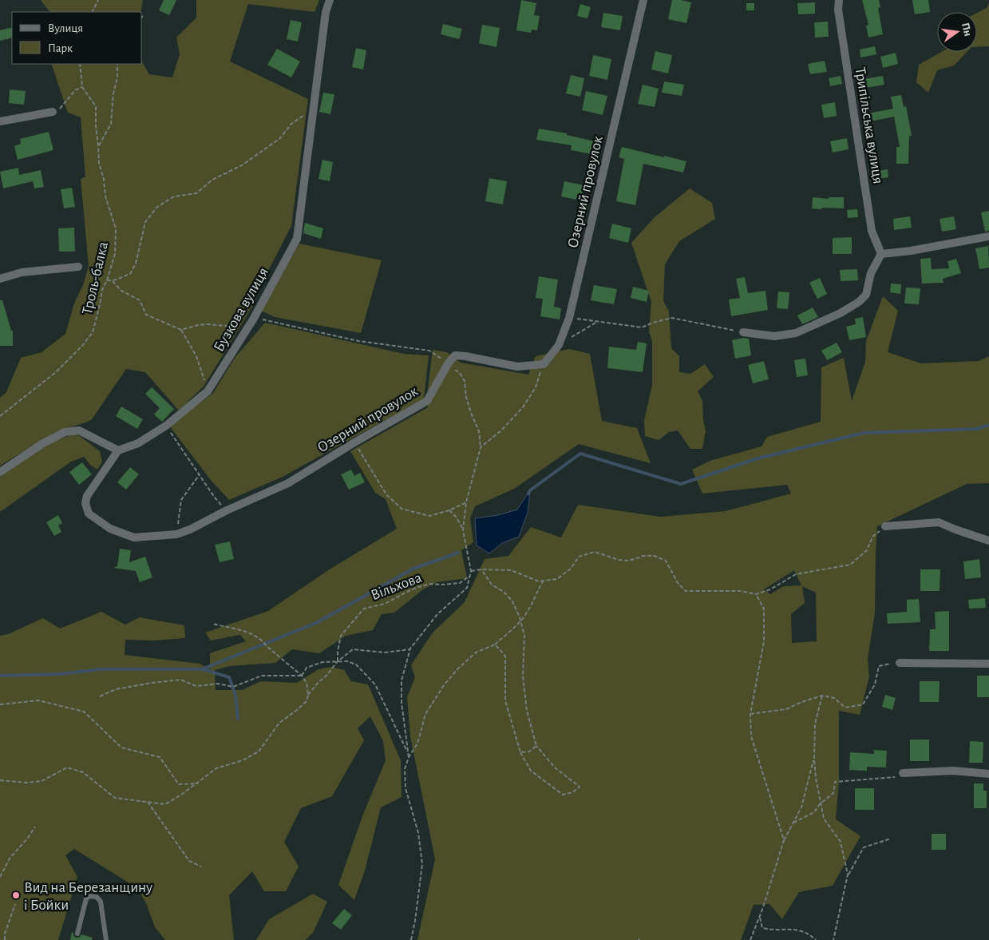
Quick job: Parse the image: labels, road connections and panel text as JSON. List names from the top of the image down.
{
  "streets": {
    "street": ["Трипільська вулиця", "Озерний провулок", "Бузкова вулиця"],
    "path": ["Троль-балка", "Вільхова"]
  },
  "crossings": [
    ["Озерний провулок", "Бузкова вулиця"]
  ],
  "places": ["Вид на Березанщину і Бойки"],
  "legend": ["Вулиця", "Парк"],
  "north": "right"
}
